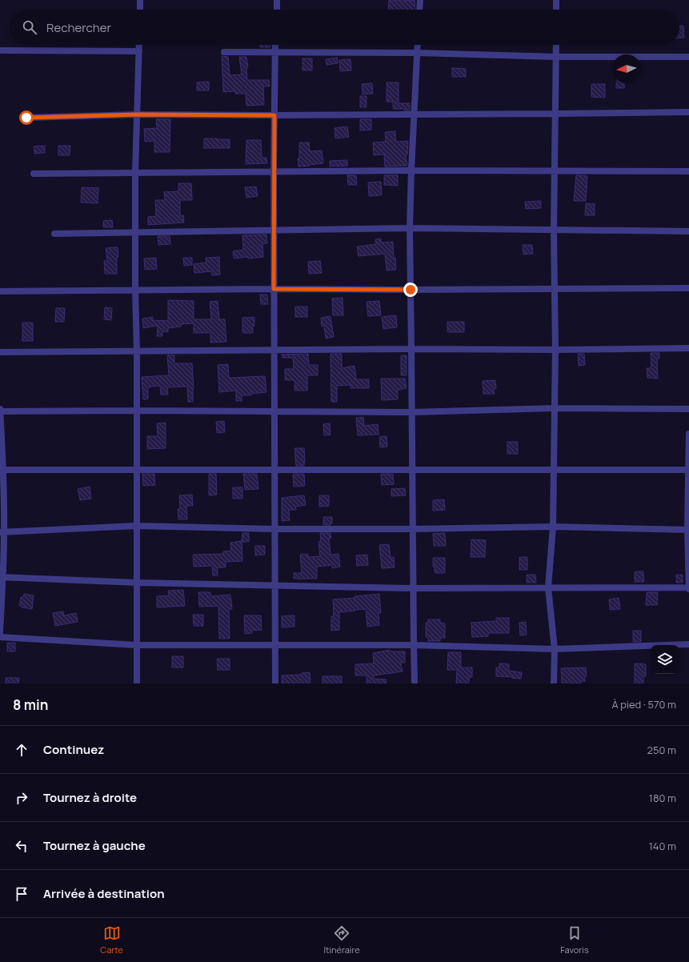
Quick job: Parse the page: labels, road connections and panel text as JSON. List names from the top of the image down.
{
  "north": "left",
  "page": {
    "search": "Rechercher",
    "heading": ["8 min", "À pied · 570 m"],
    "list": [
      ["Continuez", "250 m"],
      ["Tournez à droite", "180 m"],
      ["Tournez à gauche", "140 m"],
      "Arrivée à destination"
    ],
    "nav": ["Carte", "Itinéraire", "Favoris"]
  }
}
